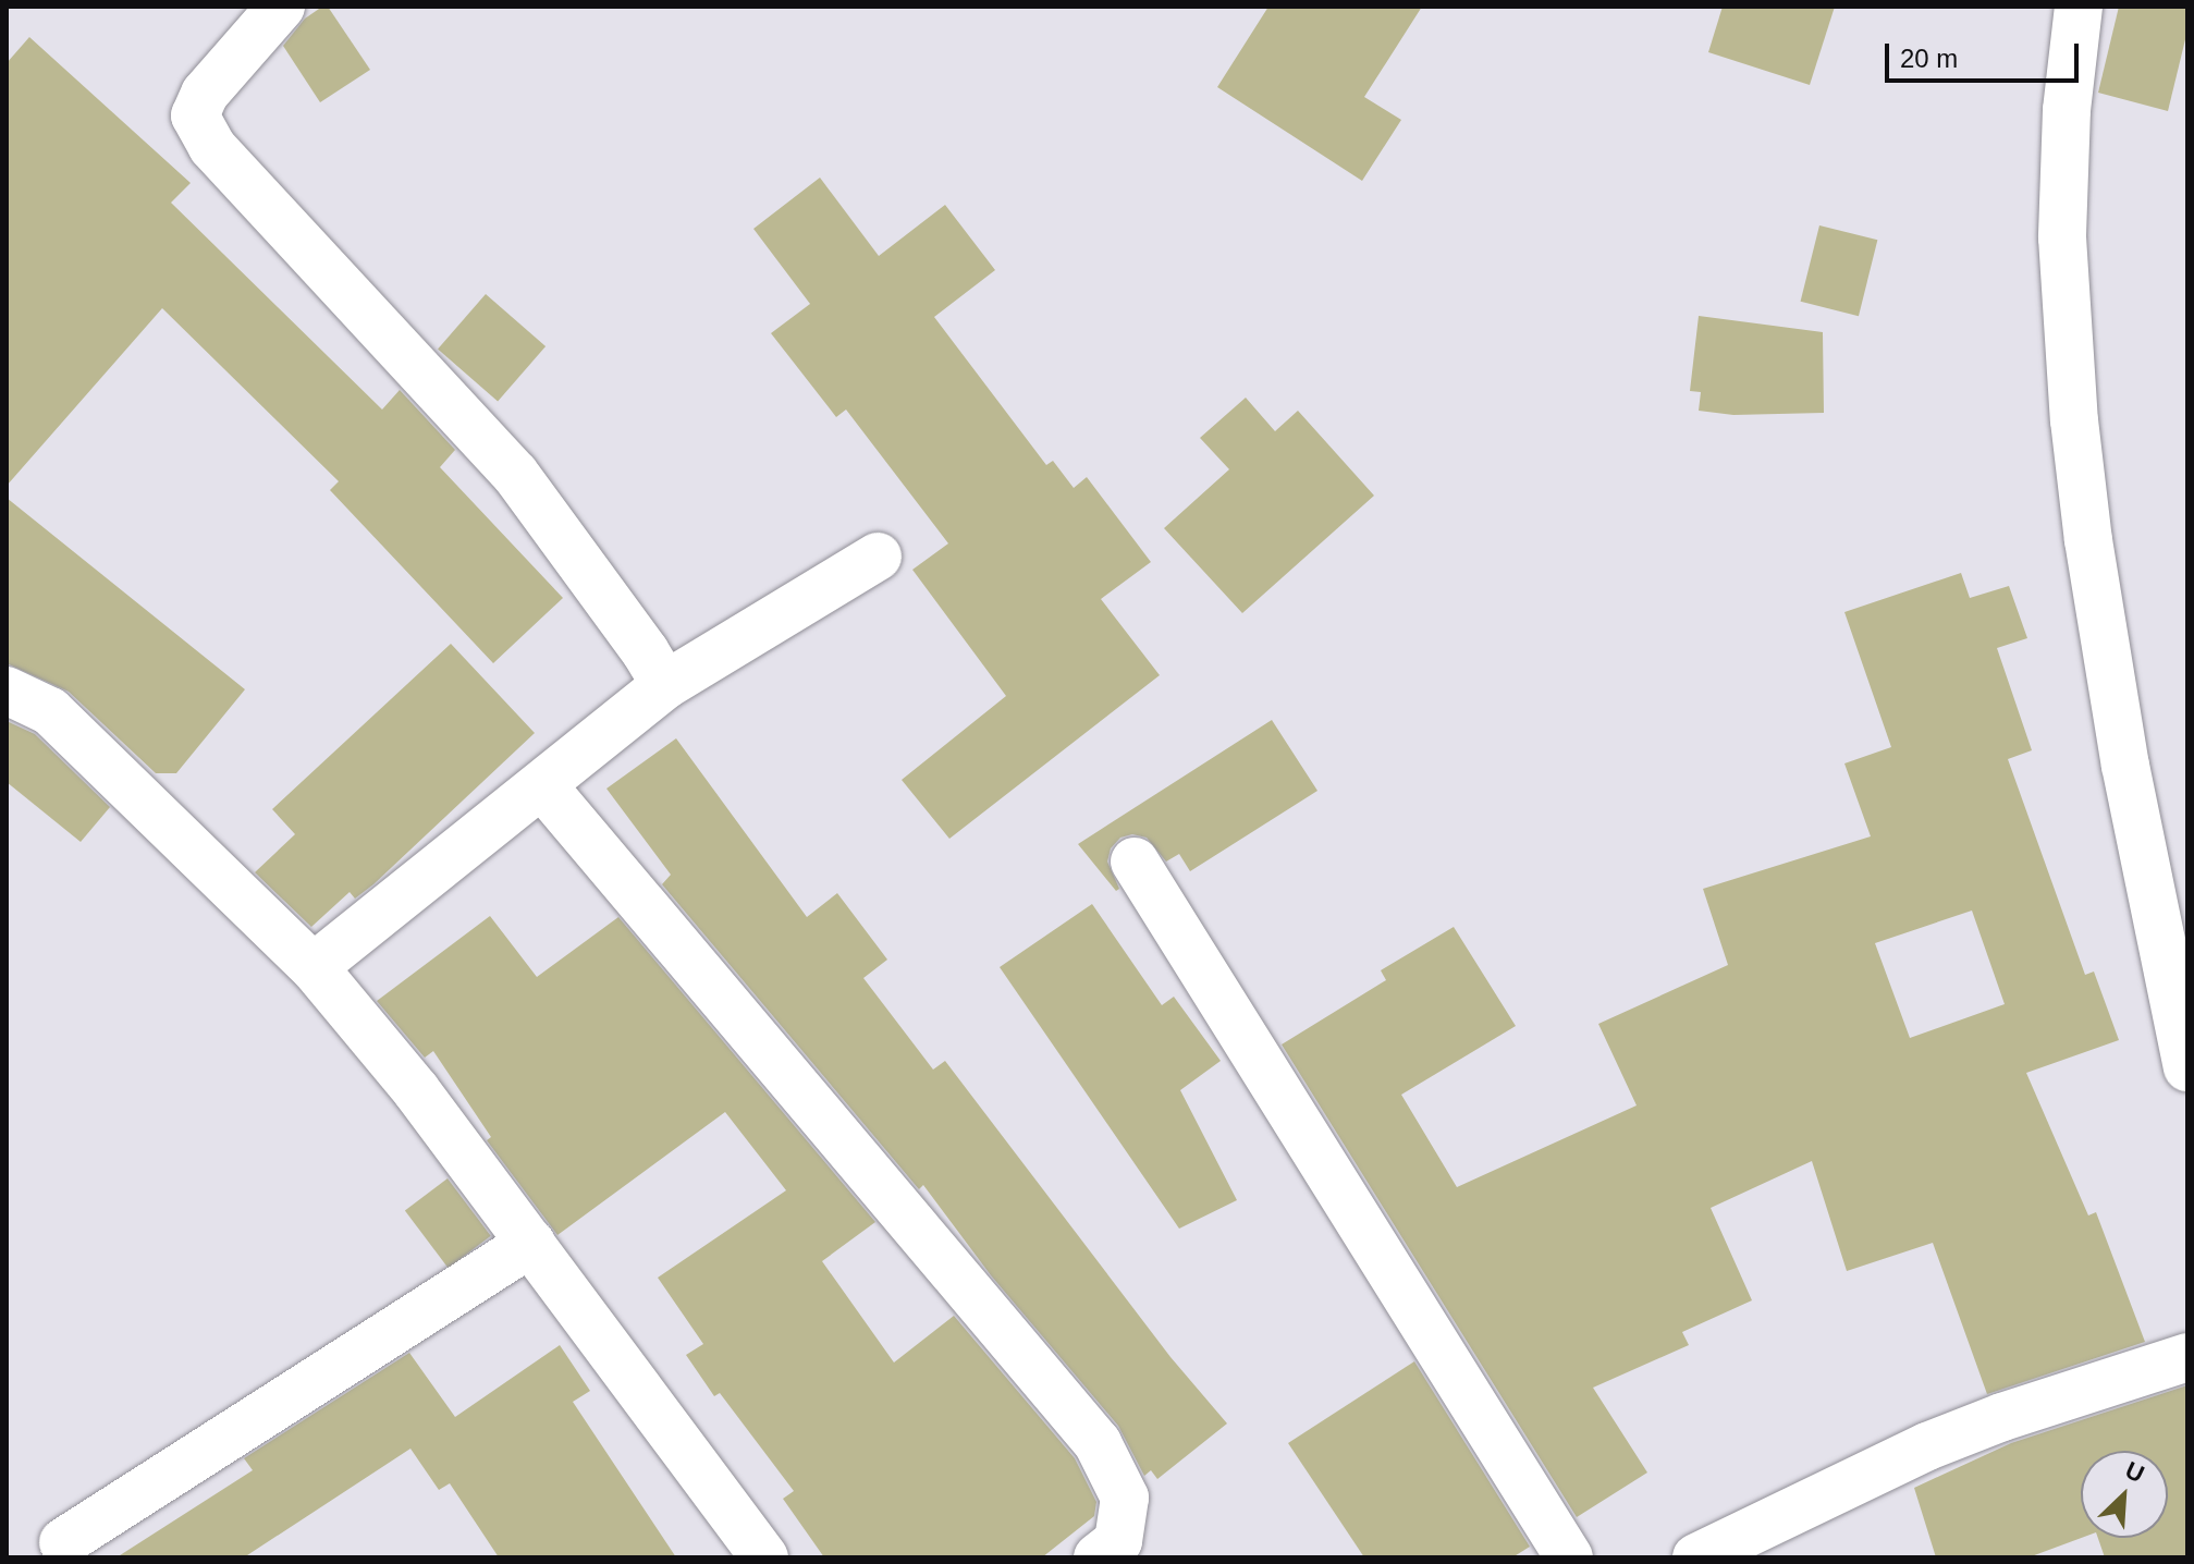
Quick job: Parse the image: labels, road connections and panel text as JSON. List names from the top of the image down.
{
  "scale_bar": "20 m",
  "north": "top right"
}
